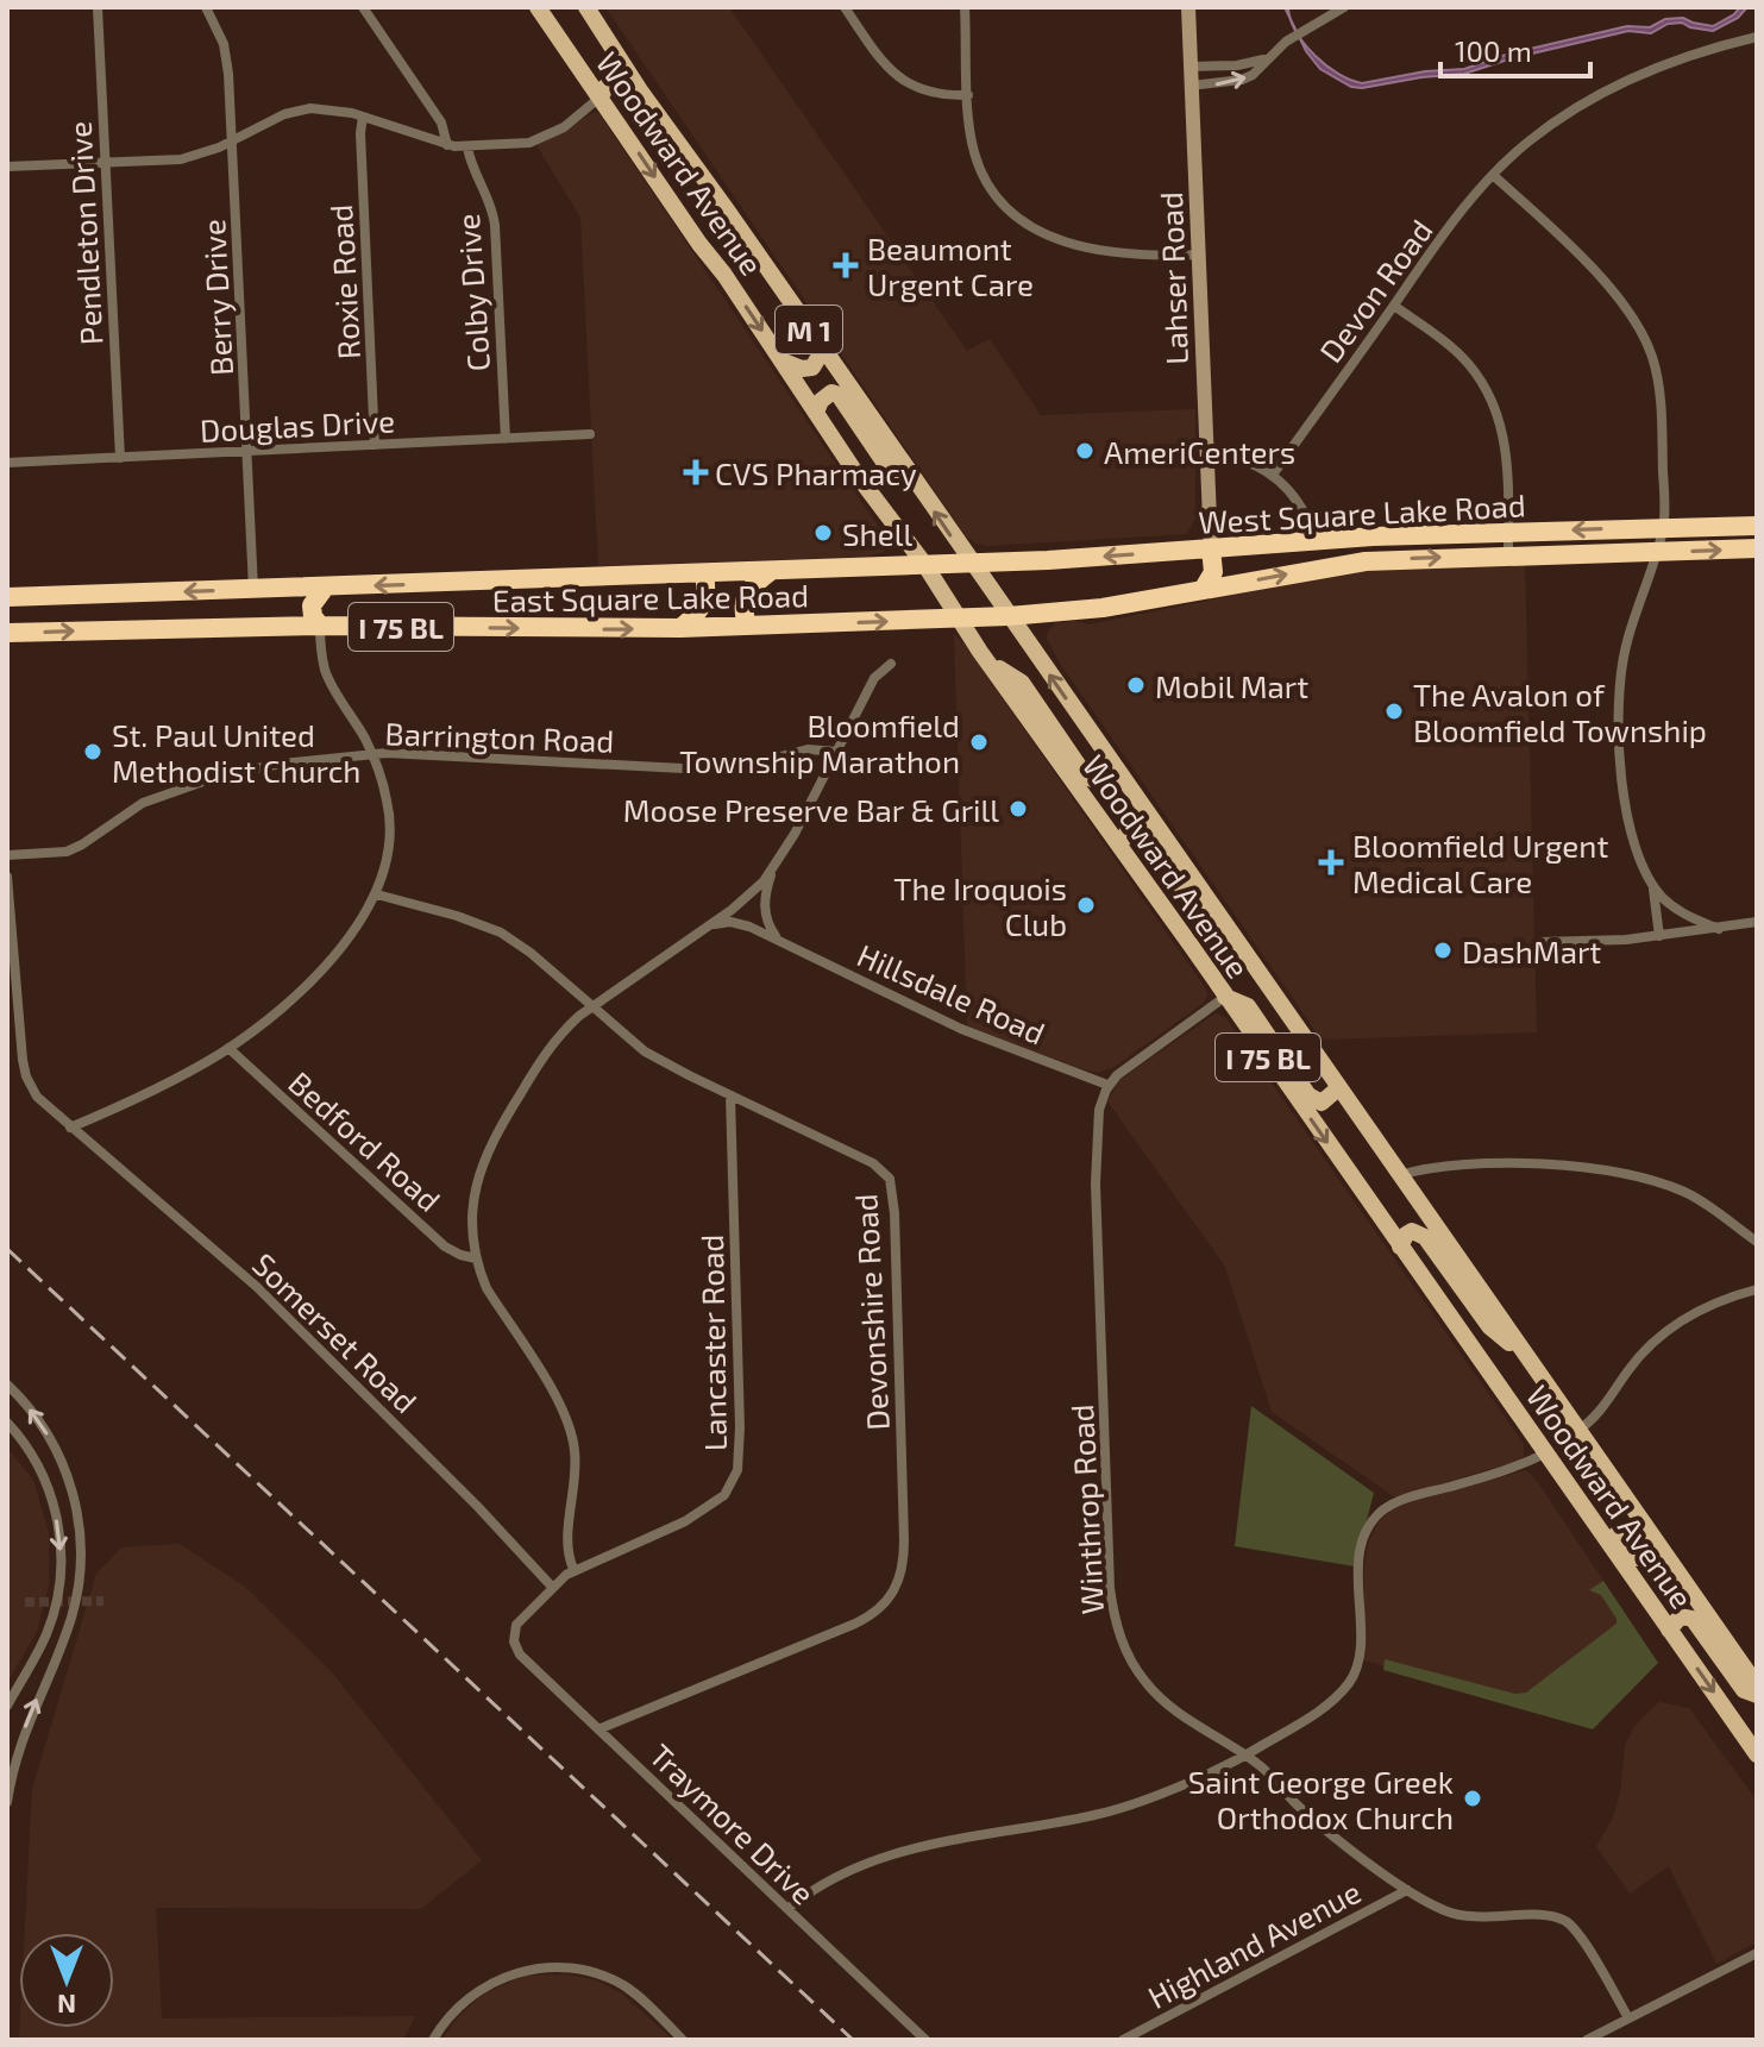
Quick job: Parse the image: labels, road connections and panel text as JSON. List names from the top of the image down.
{
  "streets": {
    "highway": ["West Square Lake Road", "East Square Lake Road", "I 75 BL"],
    "main road": ["Woodward Avenue", "M 1"],
    "street": [
      "Pendleton Drive",
      "Lahser Road",
      "Roxie Road",
      "Devon Road",
      "Colby Drive",
      "Berry Drive",
      "Douglas Drive",
      "Barrington Road",
      "Hillsdale Road",
      "Bedford Road",
      "Devonshire Road",
      "Somerset Road",
      "Lancaster Road",
      "Winthrop Road",
      "Traymore Drive",
      "Highland Avenue"
    ]
  },
  "crossings": [
    ["Woodward Avenue", "West Square Lake Road"],
    ["Woodward Avenue", "East Square Lake Road"],
    ["Pendleton Drive", "Douglas Drive"],
    ["Lahser Road", "West Square Lake Road"],
    ["Roxie Road", "Douglas Drive"],
    ["Colby Drive", "Douglas Drive"],
    ["Berry Drive", "Douglas Drive"],
    ["Berry Drive", "East Square Lake Road"],
    ["West Square Lake Road", "East Square Lake Road"],
    ["Hillsdale Road", "Winthrop Road"],
    ["Devonshire Road", "Lancaster Road"],
    ["Devonshire Road", "Traymore Drive"],
    ["Somerset Road", "Lancaster Road"],
    ["Lancaster Road", "Traymore Drive"],
    ["Winthrop Road", "Highland Avenue"]
  ],
  "places": {
    "health": ["Beaumont Urgent Care", "CVS Pharmacy", "Bloomfield Urgent Medical Care"],
    "other": [
      "AmeriCenters",
      "Shell",
      "Mobil Mart",
      "The Avalon of Bloomfield Township",
      "Bloomfield Township Marathon",
      "St. Paul United Methodist Church",
      "Moose Preserve Bar & Grill",
      "The Iroquois Club",
      "DashMart",
      "Saint George Greek Orthodox Church"
    ]
  },
  "scale_bar": "100 m",
  "north": "bottom"
}
